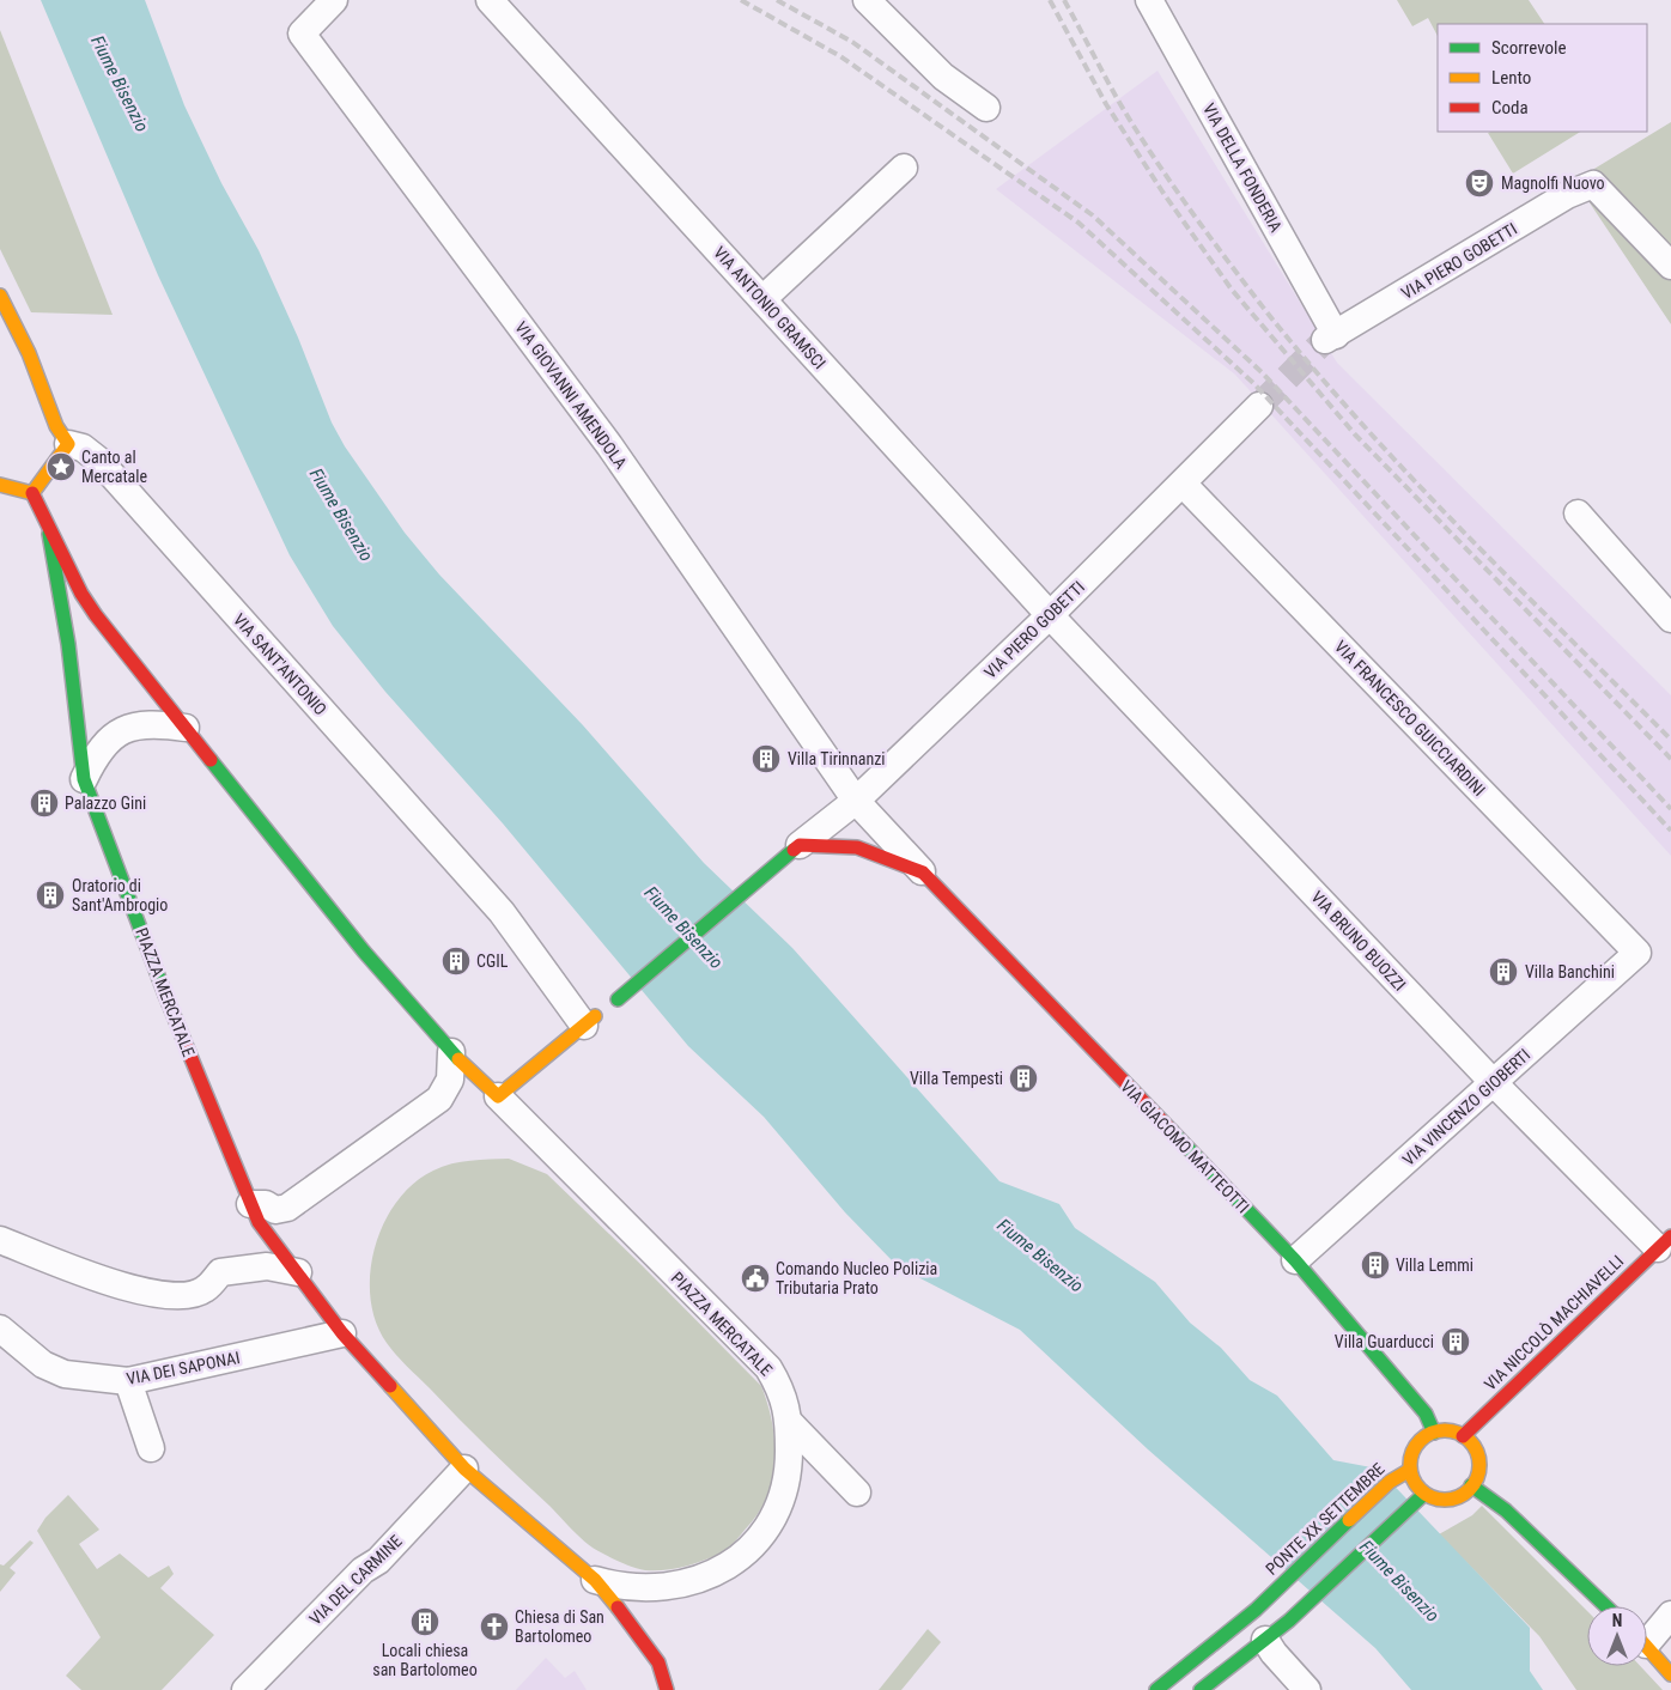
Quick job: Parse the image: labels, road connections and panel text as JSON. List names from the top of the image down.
{
  "streets": {
    "street": [
      "VIA DELLA FONDERIA",
      "VIA PIERO GOBETTI",
      "VIA ANTONIO GRAMSCI",
      "VIA GIOVANNI AMENDOLA",
      "VIA SANT'ANTONIO",
      "VIA FRANCESCO GUICCIARDINI",
      "VIA BRUNO BUOZZI",
      "PIAZZA MERCATALE",
      "VIA VINCENZO GIOBERTI",
      "VIA GIACOMO MATTEOTTI",
      "VIA NICCOLÒ MACHIAVELLI",
      "VIA DEI SAPONAI",
      "PONTE XX SETTEMBRE",
      "VIA DEL CARMINE"
    ]
  },
  "crossings": [
    ["VIA DELLA FONDERIA", "VIA PIERO GOBETTI"],
    ["VIA PIERO GOBETTI", "VIA ANTONIO GRAMSCI"],
    ["VIA PIERO GOBETTI", "VIA GIOVANNI AMENDOLA"],
    ["VIA PIERO GOBETTI", "VIA FRANCESCO GUICCIARDINI"],
    ["VIA PIERO GOBETTI", "VIA BRUNO BUOZZI"],
    ["VIA PIERO GOBETTI", "VIA GIACOMO MATTEOTTI"],
    ["VIA ANTONIO GRAMSCI", "VIA BRUNO BUOZZI"],
    ["VIA GIOVANNI AMENDOLA", "VIA GIACOMO MATTEOTTI"],
    ["VIA FRANCESCO GUICCIARDINI", "VIA VINCENZO GIOBERTI"],
    ["VIA BRUNO BUOZZI", "VIA VINCENZO GIOBERTI"],
    ["VIA BRUNO BUOZZI", "VIA NICCOLÒ MACHIAVELLI"],
    ["PIAZZA MERCATALE", "VIA DEI SAPONAI"],
    ["PIAZZA MERCATALE", "VIA DEL CARMINE"],
    ["VIA VINCENZO GIOBERTI", "VIA GIACOMO MATTEOTTI"],
    ["VIA GIACOMO MATTEOTTI", "VIA NICCOLÒ MACHIAVELLI"],
    ["VIA GIACOMO MATTEOTTI", "PONTE XX SETTEMBRE"],
    ["VIA NICCOLÒ MACHIAVELLI", "PONTE XX SETTEMBRE"]
  ],
  "water": ["Fiume Bisenzio"],
  "places": {
    "theatre": ["Magnolfi Nuovo"],
    "place": ["Canto al Mercatale"],
    "building": [
      "Villa Tirinnanzi",
      "Palazzo Gini",
      "Oratorio di Sant'Ambrogio",
      "CGIL",
      "Villa Banchini",
      "Villa Tempesti",
      "Villa Lemmi",
      "Villa Guarducci",
      "Locali chiesa san Bartolomeo"
    ],
    "public building": ["Comando Nucleo Polizia Tributaria Prato"],
    "church": ["Chiesa di San Bartolomeo"]
  },
  "legend": ["Scorrevole", "Lento", "Coda"],
  "north": "top"
}
